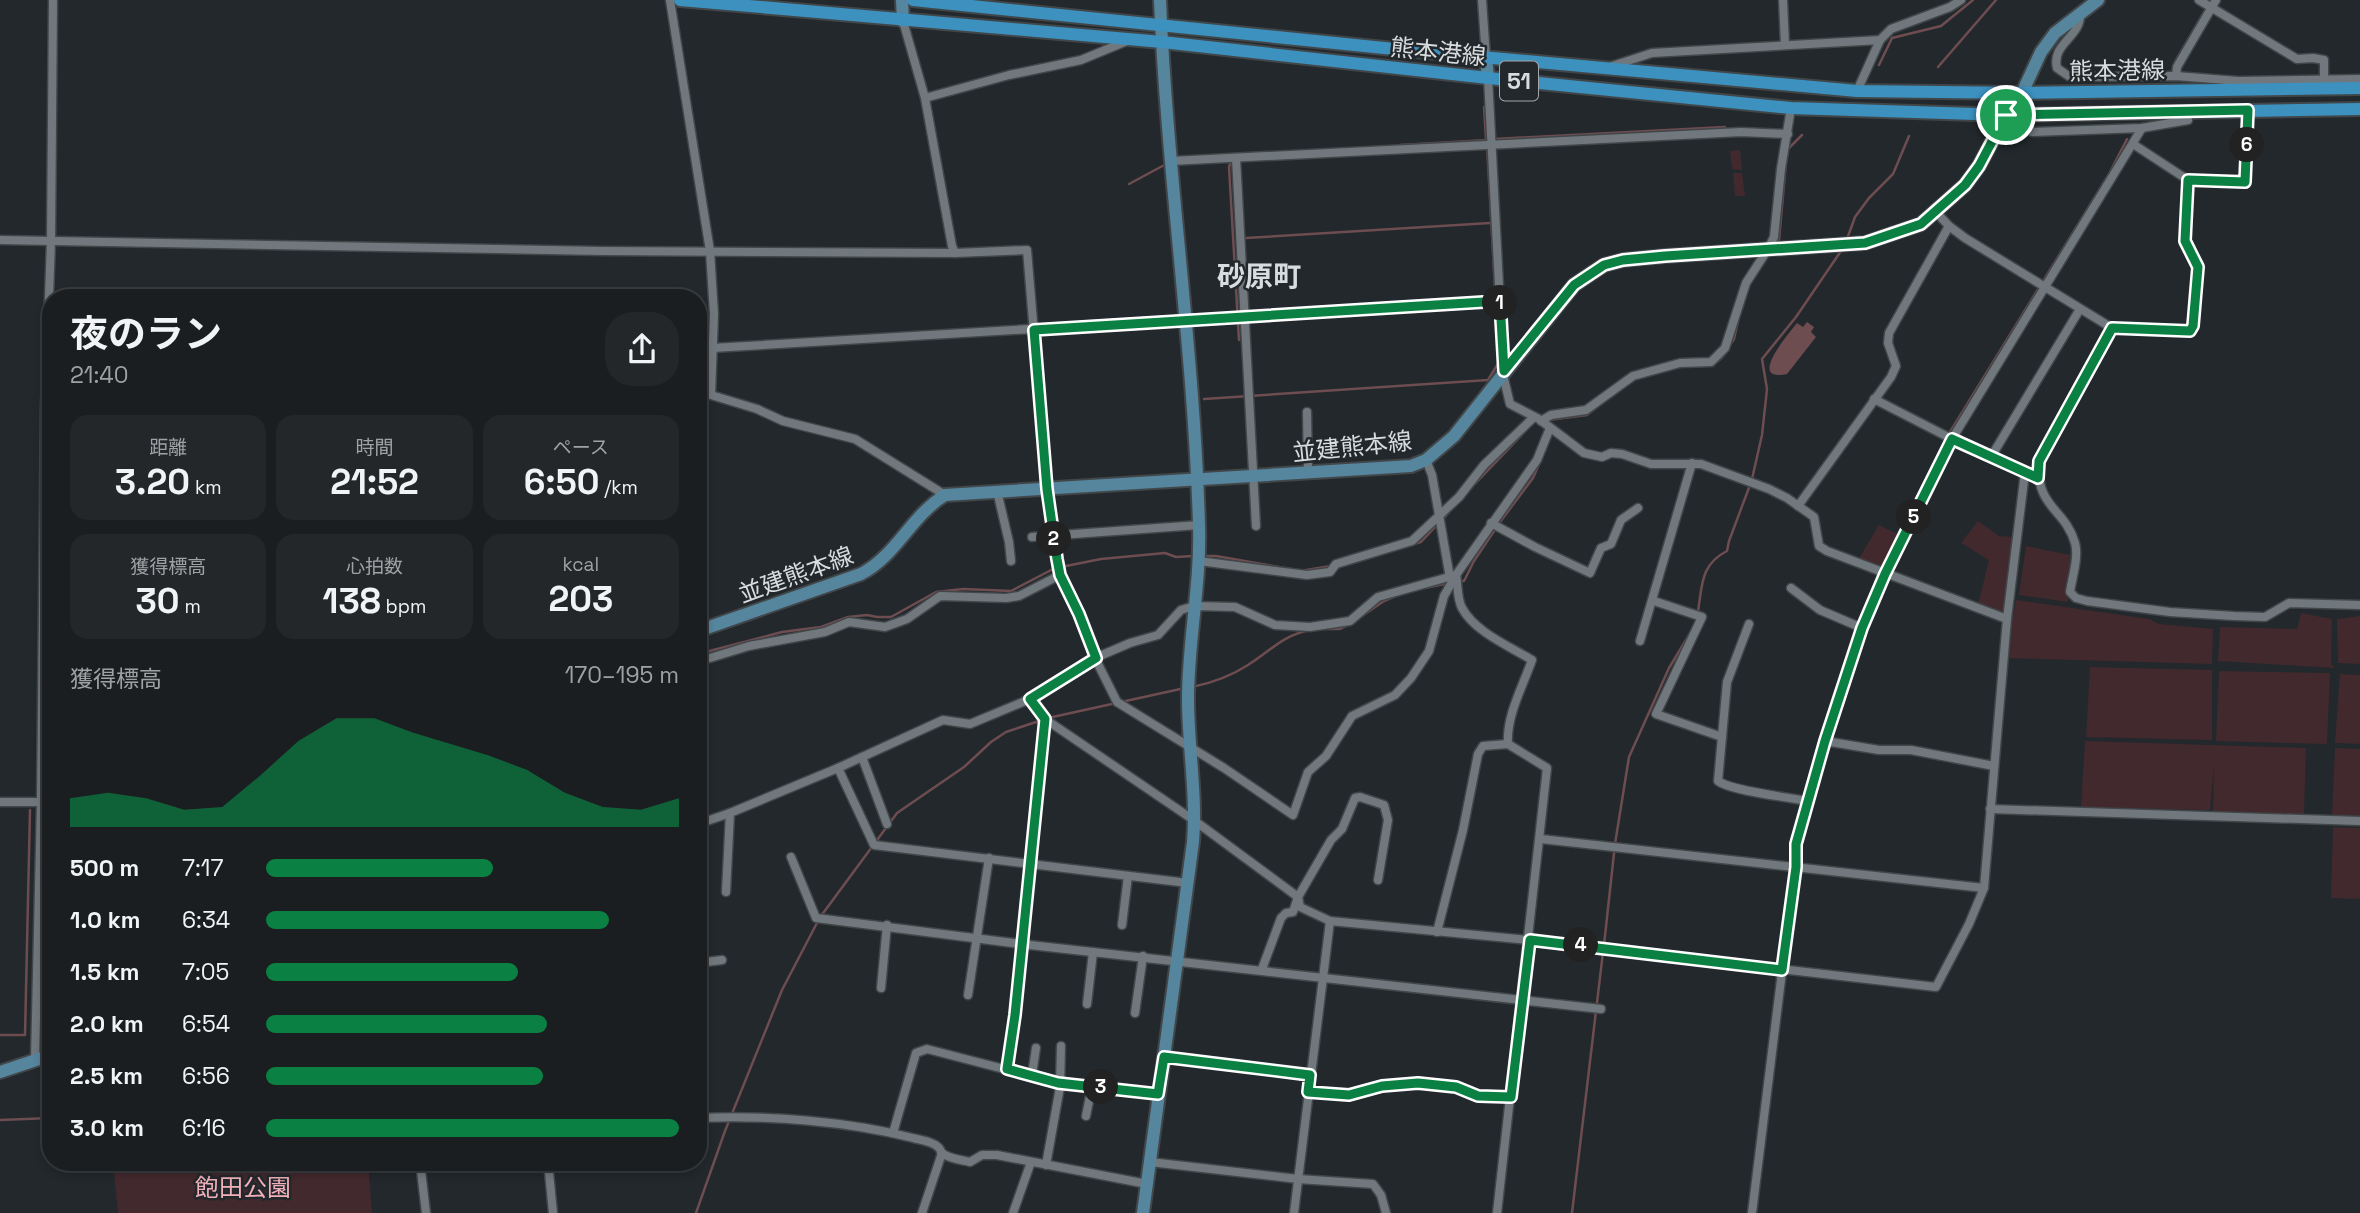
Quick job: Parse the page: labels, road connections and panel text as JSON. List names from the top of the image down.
{
  "streets": {
    "main road": ["熊本港線", "51", "並建熊本線"]
  },
  "crossings": [
    ["熊本港線", "並建熊本線"]
  ],
  "districts": ["砂原町"],
  "parks": ["飽田公園"],
  "page": {
    "pins": [
      "6",
      "1",
      "5",
      "2",
      "4",
      "3"
    ],
    "heading": ["夜のラン", "21:40"],
    "stats": [
      ["距離", "3.20 km"],
      ["時間", "21:52"],
      ["ペース", "6:50 /km"],
      ["獲得標高", "30 m"],
      ["心拍数", "138 bpm"],
      ["kcal", "203"]
    ],
    "chart": ["獲得標高", "170–195 m"],
    "list": [
      {
        "name": "500 m",
        "note": "7:17"
      },
      {
        "name": "1.0 km",
        "note": "6:34"
      },
      {
        "name": "1.5 km",
        "note": "7:05"
      },
      {
        "name": "2.0 km",
        "note": "6:54"
      },
      {
        "name": "2.5 km",
        "note": "6:56"
      },
      {
        "name": "3.0 km",
        "note": "6:16"
      }
    ]
  }
}
